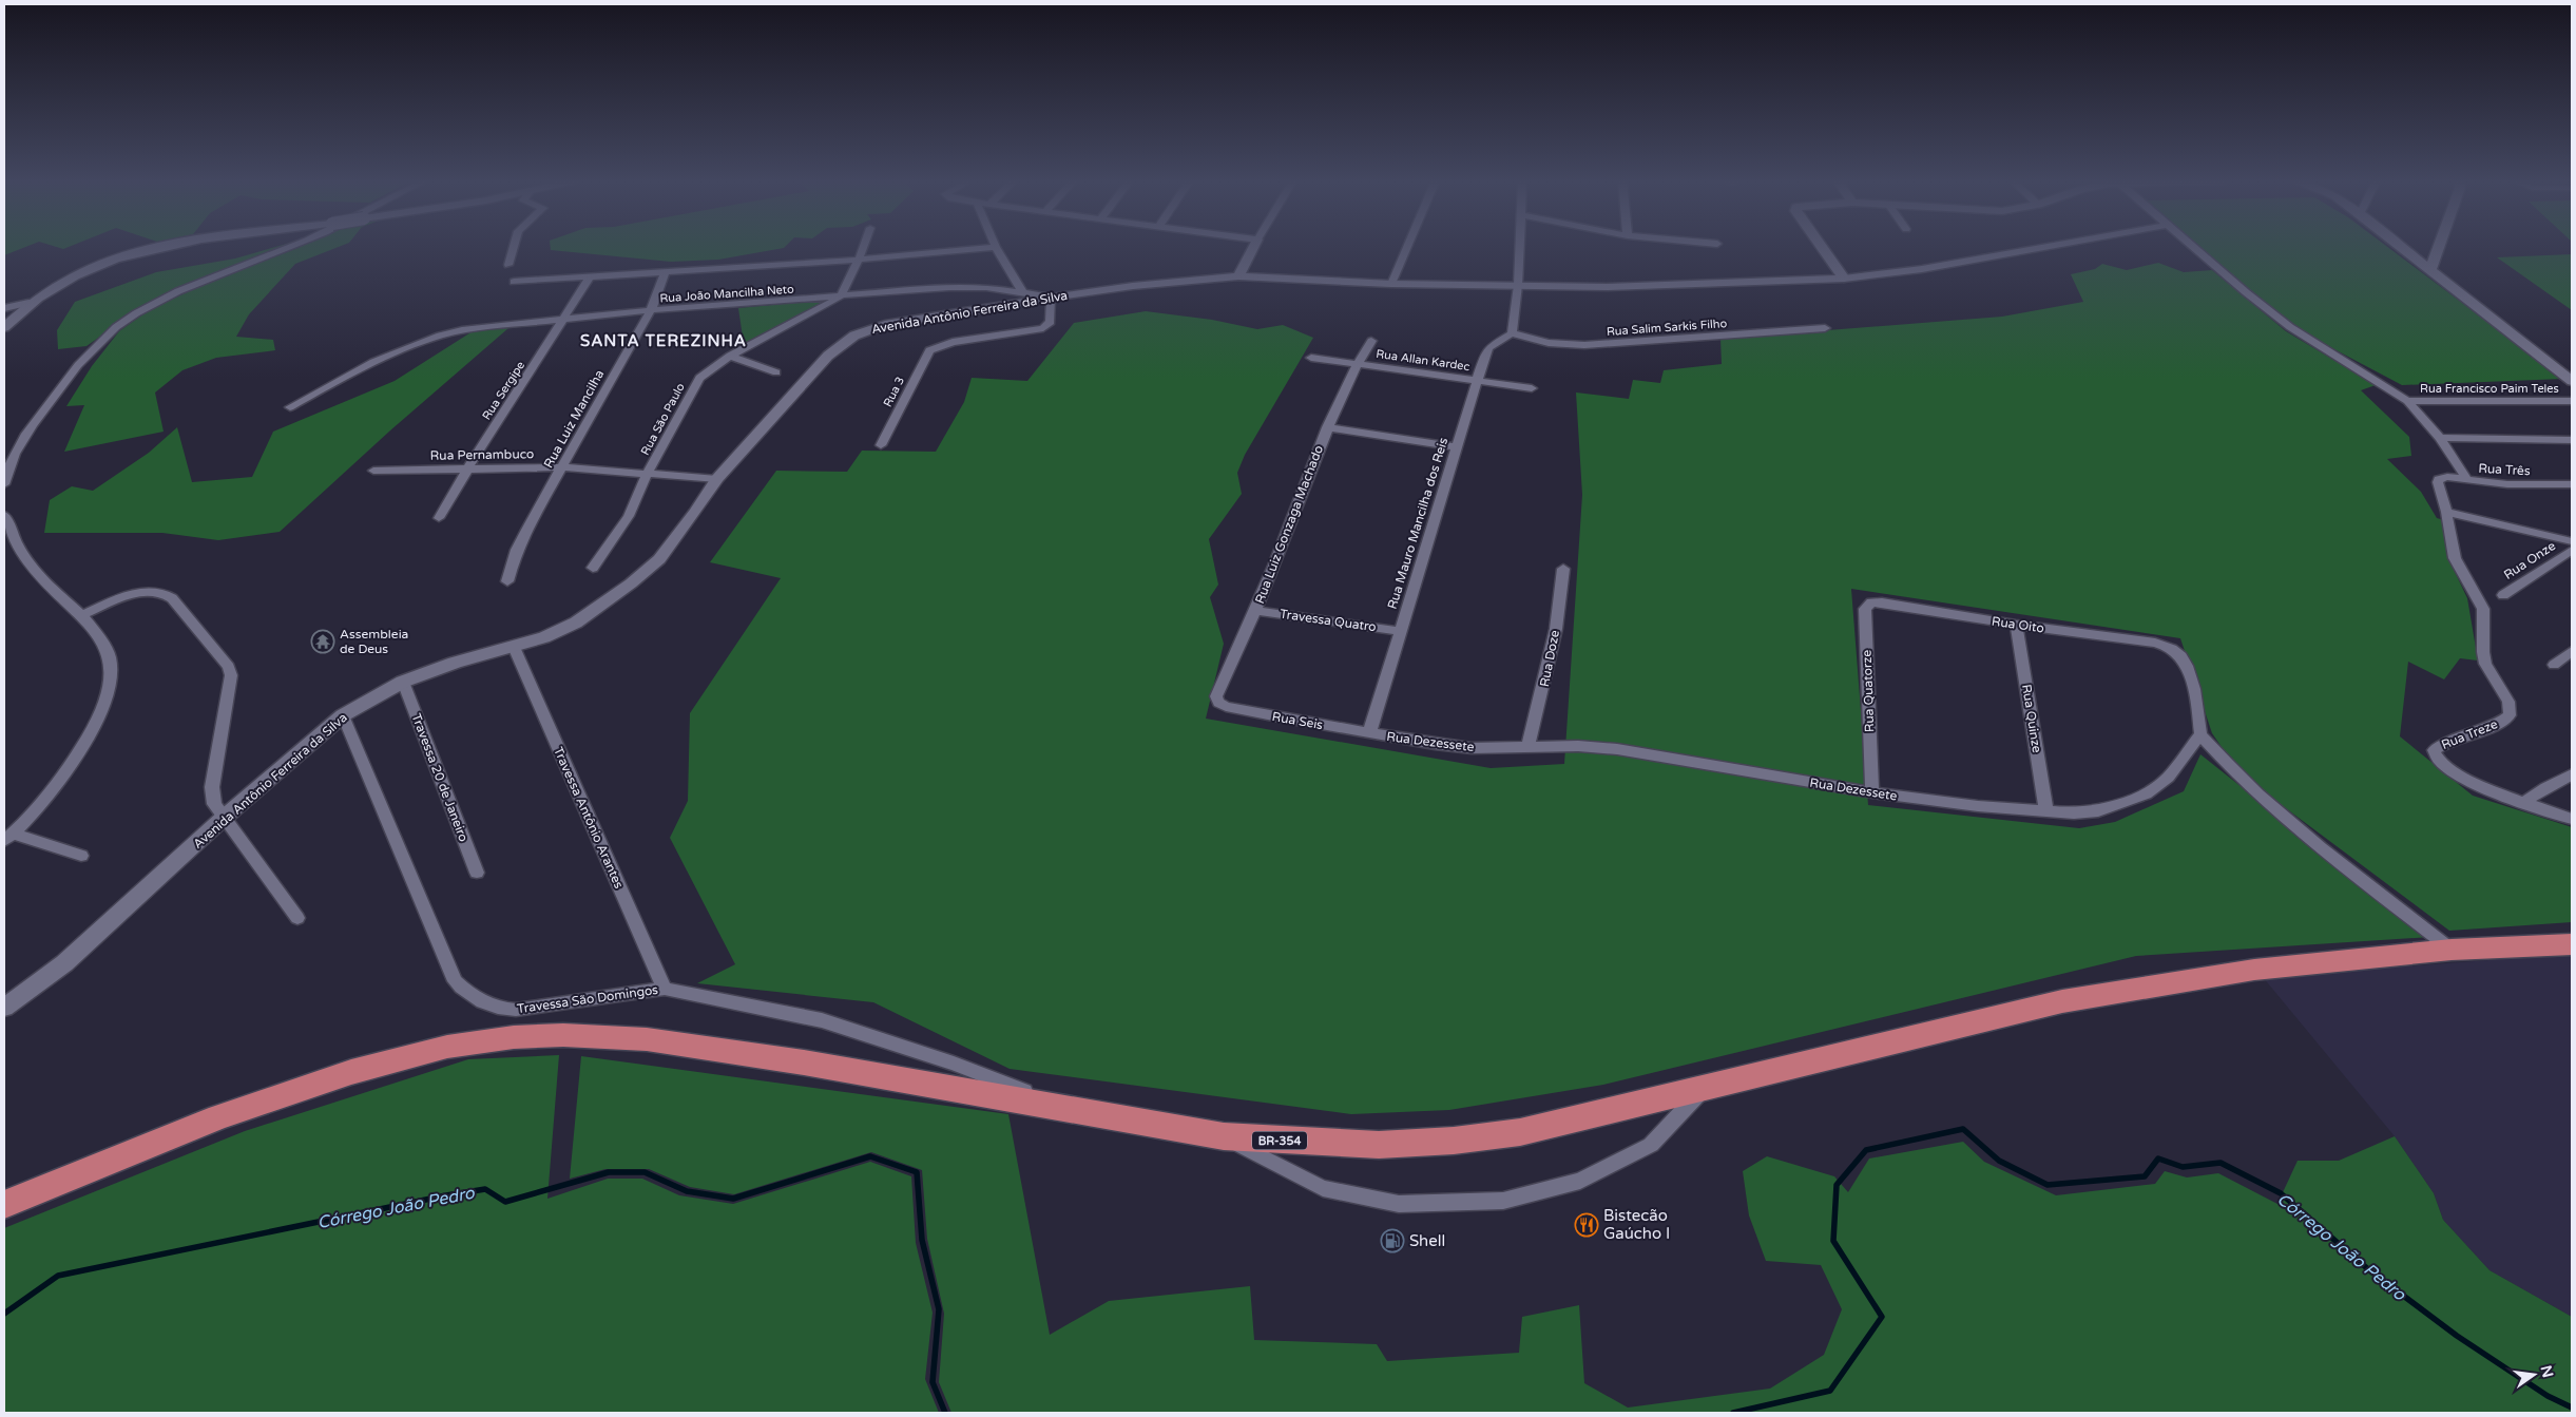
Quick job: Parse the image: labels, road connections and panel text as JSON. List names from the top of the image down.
{
  "streets": {
    "highway": ["BR-354"],
    "street": [
      "Rua João Mancilha Neto",
      "Avenida Antônio Ferreira da Silva",
      "Rua Salim Sarkis Filho",
      "Rua Allan Kardec",
      "Rua Francisco Paim Teles",
      "Rua Sergipe",
      "Rua 3",
      "Rua Luiz Mancilha",
      "Rua São Paulo",
      "Rua Pernambuco",
      "Rua Três",
      "Rua Mauro Mancilha dos Reis",
      "Rua Luiz Gonzaga Machado",
      "Rua Onze",
      "Travessa Quatro",
      "Rua Oito",
      "Rua Doze",
      "Rua Quatorze",
      "Rua Quinze",
      "Rua Seis",
      "Rua Treze",
      "Rua Dezessete",
      "Travessa 20 de Janeiro",
      "Travessa Antônio Arantes",
      "Travessa São Domingos"
    ]
  },
  "crossings": [
    ["Rua João Mancilha Neto", "Avenida Antônio Ferreira da Silva"],
    ["Rua João Mancilha Neto", "Rua Sergipe"],
    ["Rua João Mancilha Neto", "Rua 3"],
    ["Rua João Mancilha Neto", "Rua Luiz Mancilha"],
    ["Rua João Mancilha Neto", "Rua São Paulo"],
    ["Avenida Antônio Ferreira da Silva", "Rua 3"],
    ["Avenida Antônio Ferreira da Silva", "Rua Pernambuco"],
    ["Avenida Antônio Ferreira da Silva", "Travessa 20 de Janeiro"],
    ["Avenida Antônio Ferreira da Silva", "Travessa Antônio Arantes"],
    ["Avenida Antônio Ferreira da Silva", "Travessa São Domingos"],
    ["Rua Salim Sarkis Filho", "Rua Mauro Mancilha dos Reis"],
    ["Rua Allan Kardec", "Rua Mauro Mancilha dos Reis"],
    ["Rua Allan Kardec", "Rua Luiz Gonzaga Machado"],
    ["Rua Sergipe", "Rua Pernambuco"],
    ["Rua Luiz Mancilha", "Rua Pernambuco"],
    ["Rua São Paulo", "Rua Pernambuco"],
    ["Rua Três", "Rua Treze"],
    ["Rua Mauro Mancilha dos Reis", "Travessa Quatro"],
    ["Rua Mauro Mancilha dos Reis", "Rua Seis"],
    ["Rua Mauro Mancilha dos Reis", "Rua Dezessete"],
    ["Rua Luiz Gonzaga Machado", "Travessa Quatro"],
    ["Rua Luiz Gonzaga Machado", "Rua Seis"],
    ["Rua Oito", "Rua Quatorze"],
    ["Rua Oito", "Rua Quinze"],
    ["Rua Oito", "Rua Dezessete"],
    ["Rua Doze", "Rua Dezessete"],
    ["Rua Quatorze", "Rua Dezessete"],
    ["Rua Quinze", "Rua Dezessete"],
    ["Rua Seis", "Rua Dezessete"],
    ["Travessa Antônio Arantes", "Travessa São Domingos"],
    ["Travessa São Domingos", "BR-354"]
  ],
  "districts": ["SANTA TEREZINHA"],
  "water": ["Córrego João Pedro"],
  "places": {
    "temple": ["Assembleia de Deus"],
    "restaurant": ["Bistecão Gaúcho I"],
    "fuel station": ["Shell"]
  },
  "north": "right"
}
